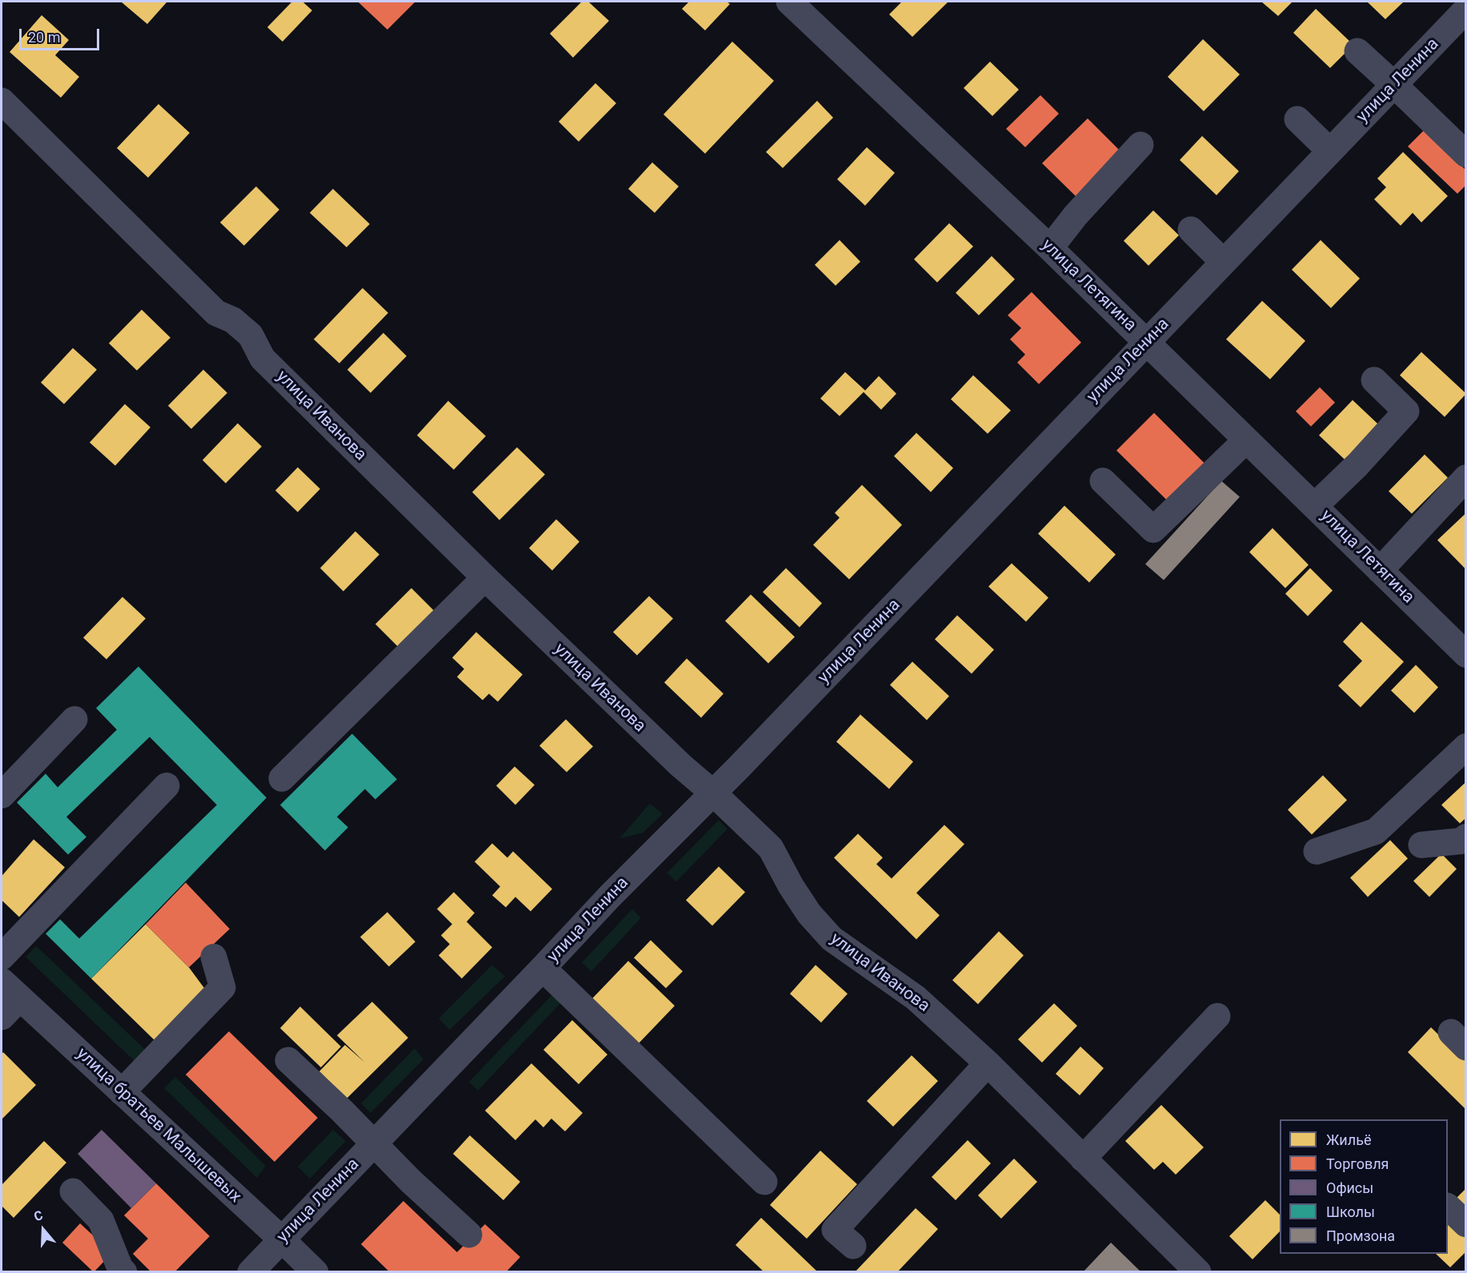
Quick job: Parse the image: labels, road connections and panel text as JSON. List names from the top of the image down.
{
  "streets": {
    "street": [
      "улица Ленина",
      "улица Летягина",
      "улица Иванова",
      "улица братьев Малышевых"
    ]
  },
  "crossings": [
    ["улица Ленина", "улица Летягина"],
    ["улица Ленина", "улица Иванова"],
    ["улица Ленина", "улица братьев Малышевых"]
  ],
  "legend": [
    "Жильё",
    "Торговля",
    "Офисы",
    "Школы",
    "Промзона"
  ],
  "scale_bar": "20 m",
  "north": "top"
}
